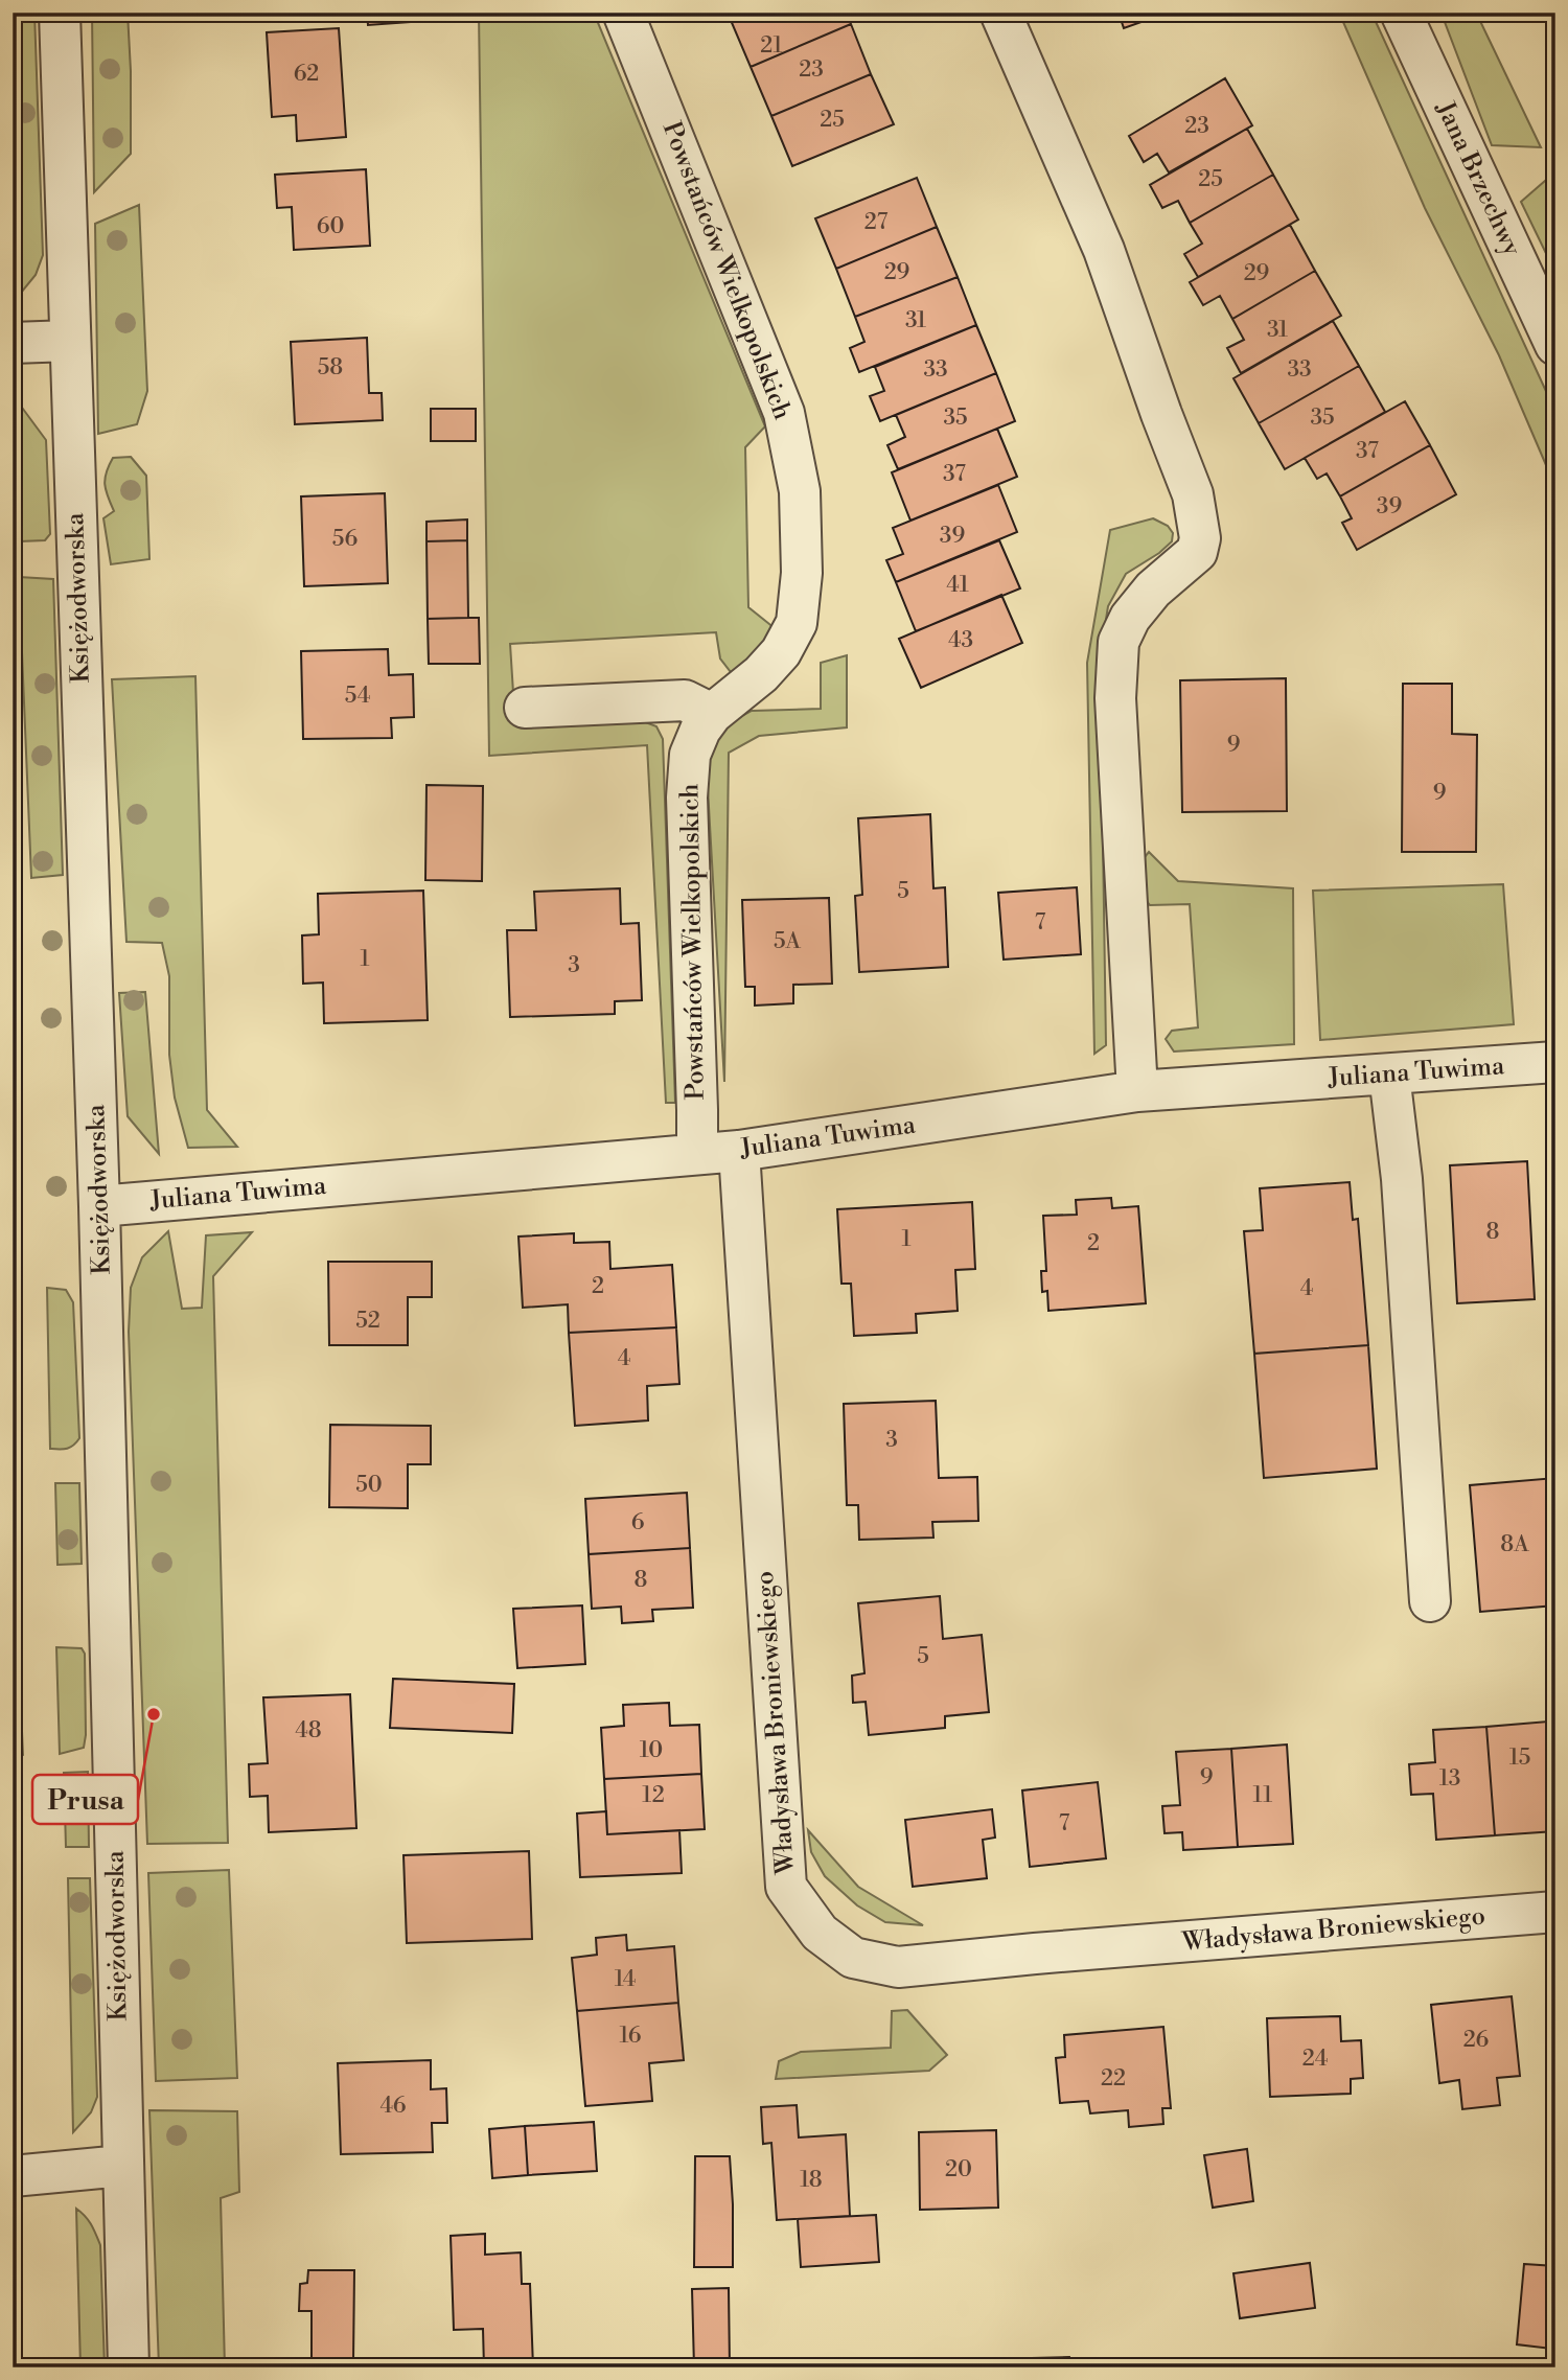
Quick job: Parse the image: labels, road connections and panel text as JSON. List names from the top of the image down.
{
  "streets": {
    "street": [
      "Jana Brzechwy",
      "Powstańców Wielkopolskich",
      "Księżodworska",
      "Juliana Tuwima",
      "Władysława Broniewskiego"
    ]
  },
  "crossings": [
    ["Powstańców Wielkopolskich", "Juliana Tuwima"],
    ["Księżodworska", "Juliana Tuwima"],
    ["Juliana Tuwima", "Władysława Broniewskiego"]
  ],
  "places": ["Prusa"],
  "house_numbers": [
    "21",
    "23",
    "62",
    "25",
    "23",
    "25",
    "27",
    "60",
    "29",
    "29",
    "31",
    "31",
    "58",
    "33",
    "33",
    "35",
    "35",
    "37",
    "37",
    "39",
    "39",
    "56",
    "41",
    "43",
    "54",
    "9",
    "9",
    "5",
    "7",
    "5A",
    "1",
    "3",
    "8",
    "1",
    "2",
    "2",
    "4",
    "52",
    "4",
    "3",
    "50",
    "6",
    "8A",
    "8",
    "5",
    "48",
    "10",
    "15",
    "9",
    "13",
    "12",
    "11",
    "7",
    "14",
    "16",
    "26",
    "24",
    "22",
    "46",
    "20",
    "18"
  ]
}
